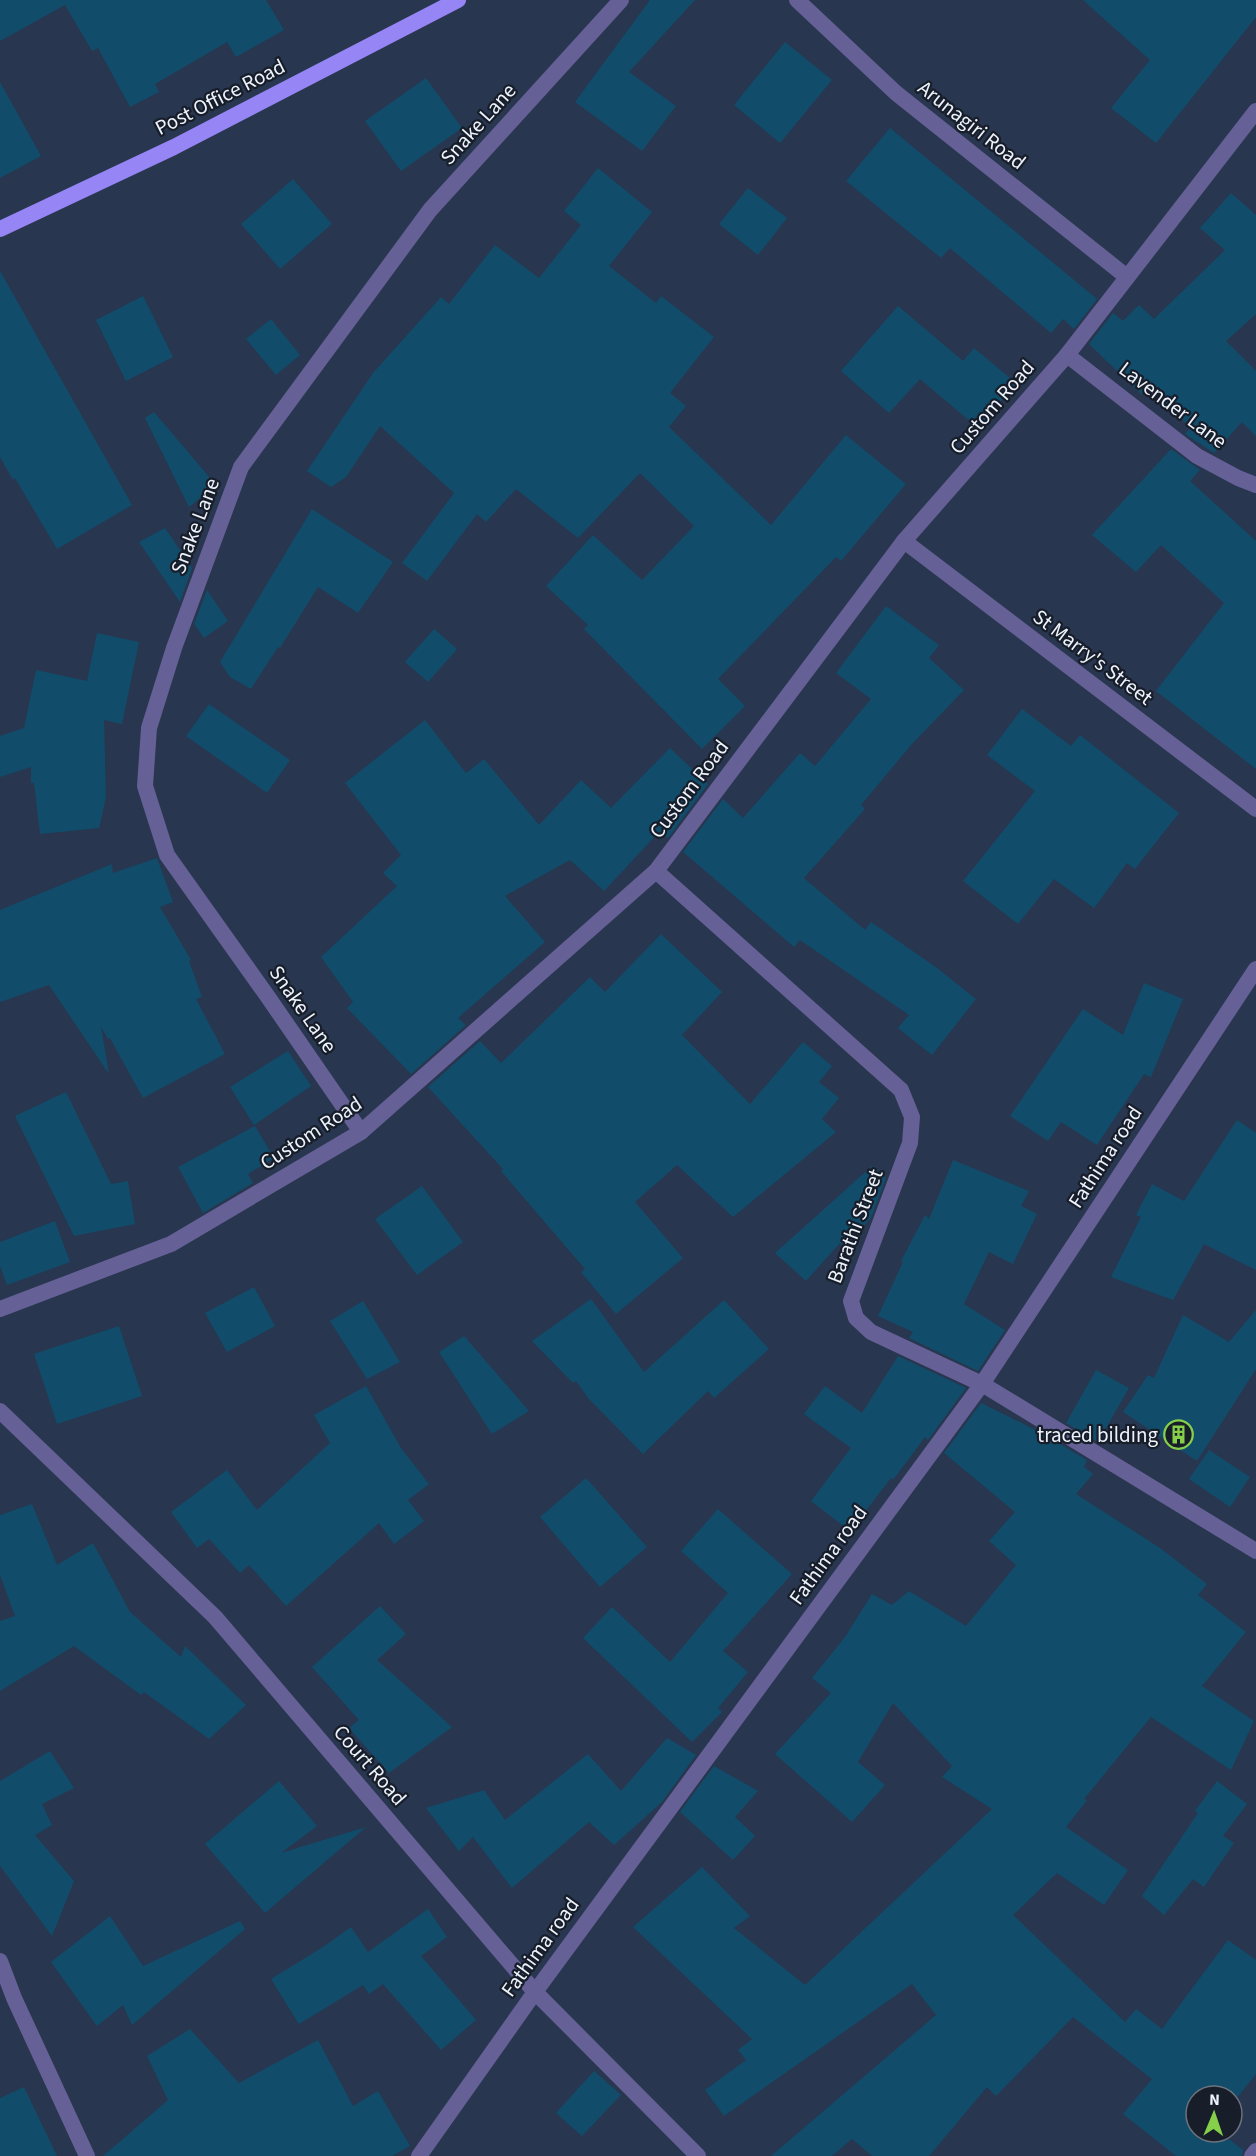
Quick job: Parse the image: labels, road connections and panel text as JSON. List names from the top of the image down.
{
  "streets": {
    "main road": ["Post Office Road"],
    "street": [
      "Snake Lane",
      "Arunagiri Road",
      "Lavender Lane",
      "Custom Road",
      "St Marry's Street",
      "Fathima road",
      "Barathi Street",
      "Court Road"
    ]
  },
  "crossings": [
    ["Snake Lane", "Custom Road"],
    ["Arunagiri Road", "Custom Road"],
    ["Lavender Lane", "Custom Road"],
    ["Custom Road", "St Marry's Street"],
    ["Custom Road", "Barathi Street"],
    ["Fathima road", "Barathi Street"],
    ["Fathima road", "Court Road"]
  ],
  "places": {
    "building": ["traced bilding"]
  },
  "north": "top"
}
